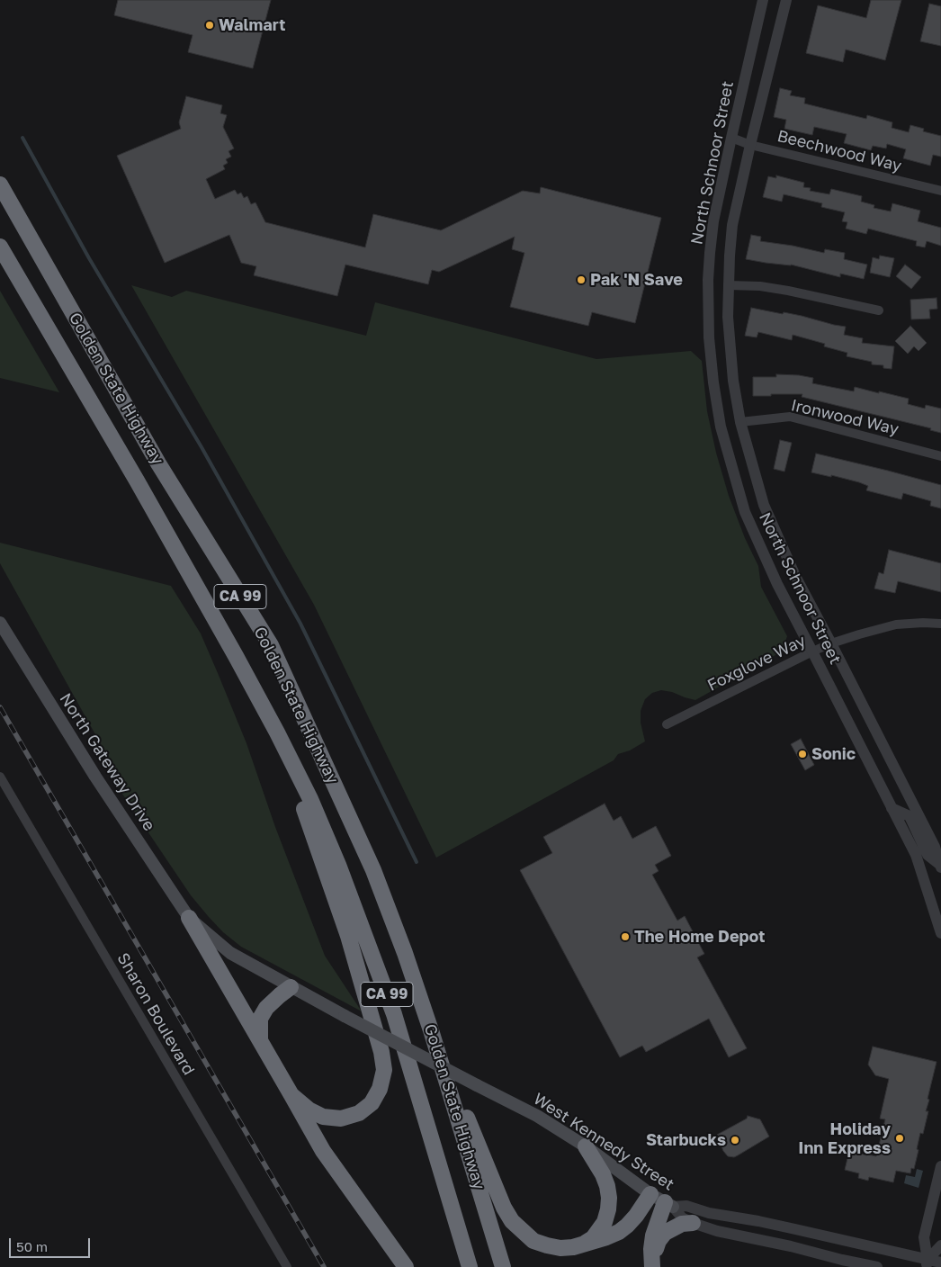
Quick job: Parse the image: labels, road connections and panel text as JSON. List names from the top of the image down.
{
  "streets": {
    "highway": ["Golden State Highway", "CA 99"],
    "main road": ["North Gateway Drive", "West Kennedy Street"],
    "street": [
      "Beechwood Way",
      "North Schnoor Street",
      "Ironwood Way",
      "Foxglove Way",
      "Sharon Boulevard"
    ]
  },
  "crossings": [
    ["Beechwood Way", "North Schnoor Street"],
    ["North Schnoor Street", "Ironwood Way"],
    ["North Schnoor Street", "Foxglove Way"],
    ["North Gateway Drive", "West Kennedy Street"]
  ],
  "places": [
    "Walmart",
    "Pak 'N Save",
    "Sonic",
    "The Home Depot",
    "Holiday Inn Express",
    "Starbucks"
  ],
  "scale_bar": "50 m"
}
